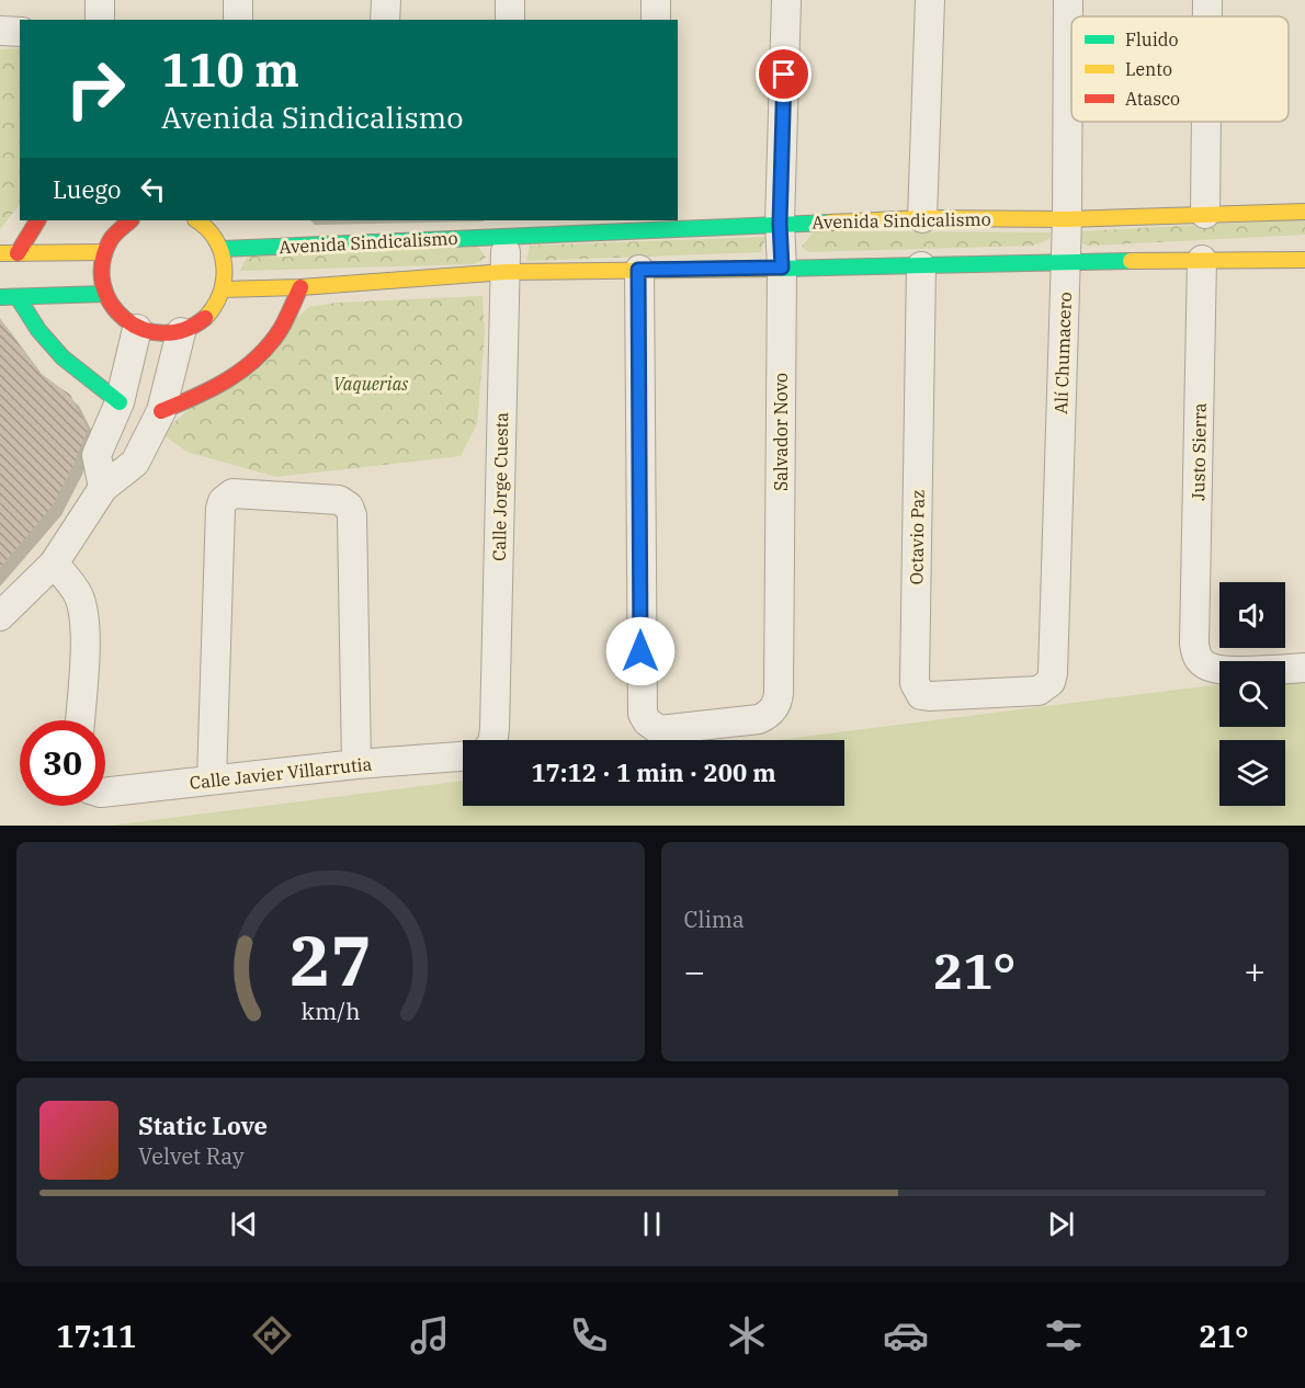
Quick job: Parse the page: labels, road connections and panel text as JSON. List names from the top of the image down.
{
  "streets": {
    "street": [
      "Avenida Sindicalismo",
      "Alí Chumacero",
      "Salvador Novo",
      "Justo Sierra",
      "Calle Jorge Cuesta",
      "Octavio Paz",
      "Calle Javier Villarrutia"
    ]
  },
  "crossings": [
    ["Avenida Sindicalismo", "Alí Chumacero"],
    ["Avenida Sindicalismo", "Salvador Novo"],
    ["Avenida Sindicalismo", "Justo Sierra"],
    ["Avenida Sindicalismo", "Calle Jorge Cuesta"],
    ["Avenida Sindicalismo", "Octavio Paz"],
    ["Alí Chumacero", "Octavio Paz"]
  ],
  "parks": ["Vaquerias"],
  "legend": ["Fluido", "Lento", "Atasco"],
  "page": {
    "turn": ["110 m", "Avenida Sindicalismo"],
    "then": "Luego",
    "limit": "30",
    "trip": "17:12 · 1 min · 200 m",
    "tile": "Clima",
    "heat": ["−", "21°", "+"],
    "song": ["Static Love", "Velvet Ray"],
    "tabs": ["17:11", "21°"],
    "gauge": ["27", "km/h"]
  }
}
